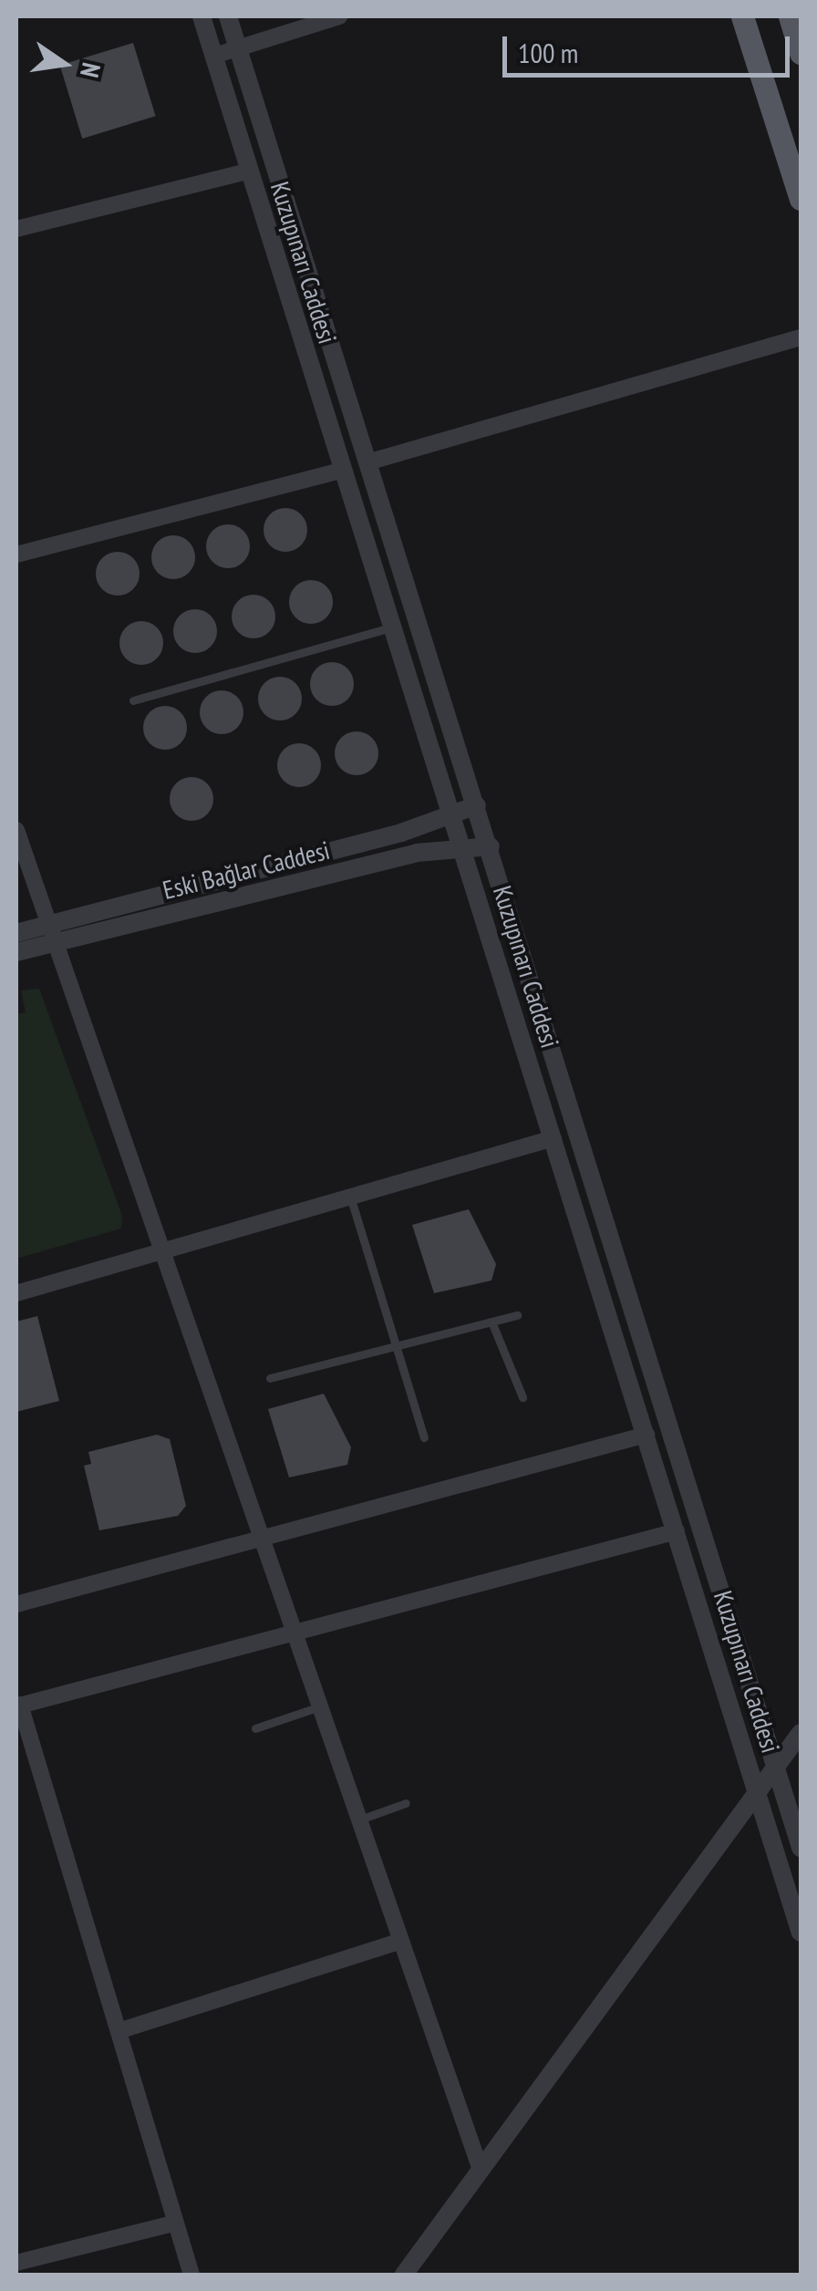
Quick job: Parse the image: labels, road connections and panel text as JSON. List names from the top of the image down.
{
  "streets": {
    "street": ["Kuzupınarı Caddesi", "Eski Bağlar Caddesi"]
  },
  "crossings": [
    ["Kuzupınarı Caddesi", "Eski Bağlar Caddesi"]
  ],
  "scale_bar": "100 m",
  "north": "right"
}
